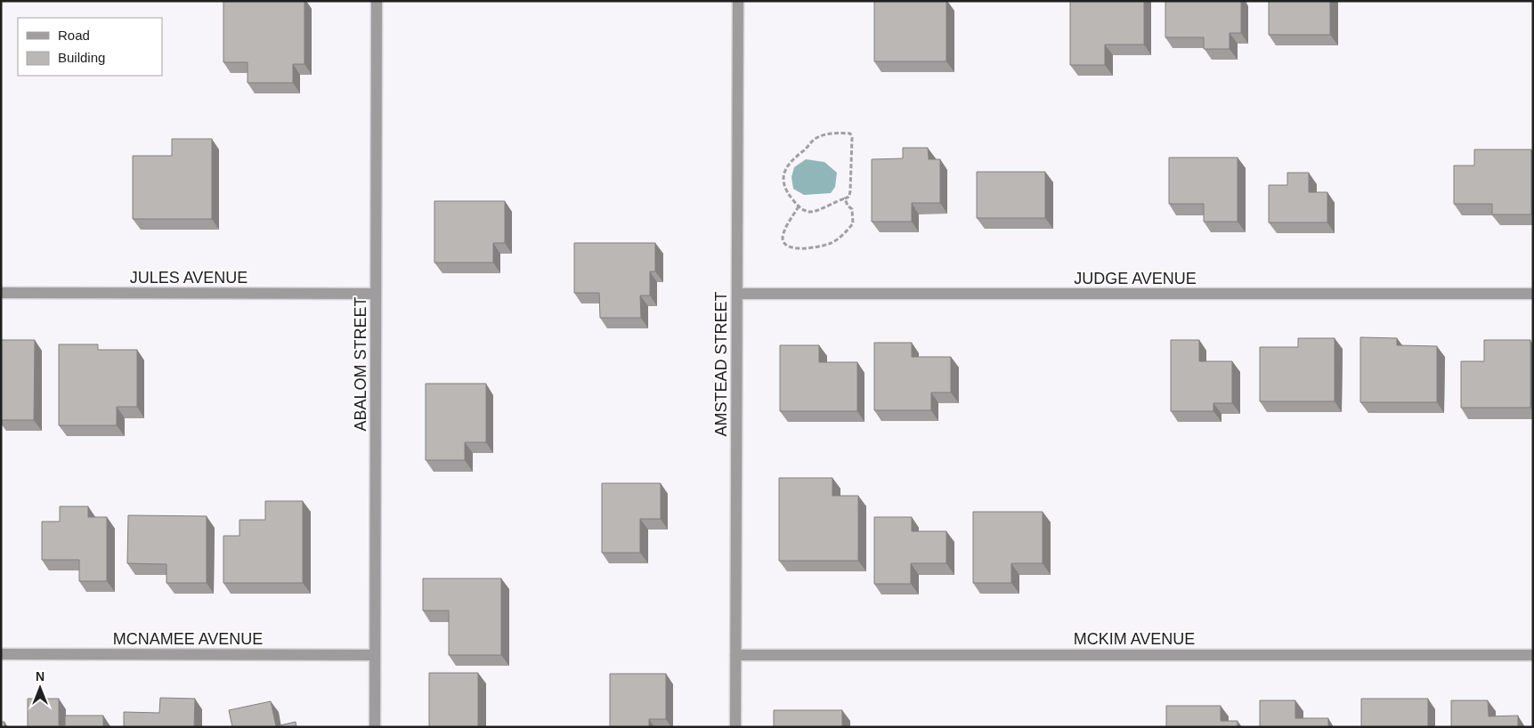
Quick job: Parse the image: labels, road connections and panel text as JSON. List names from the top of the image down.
{
  "streets": {
    "street": [
      "JULES AVENUE",
      "JUDGE AVENUE",
      "ABALOM STREET",
      "AMSTEAD STREET",
      "MCNAMEE AVENUE",
      "MCKIM AVENUE"
    ]
  },
  "crossings": [
    ["JULES AVENUE", "ABALOM STREET"],
    ["JUDGE AVENUE", "AMSTEAD STREET"],
    ["ABALOM STREET", "MCNAMEE AVENUE"],
    ["AMSTEAD STREET", "MCKIM AVENUE"]
  ],
  "legend": ["Road", "Building"],
  "north": "top"
}
